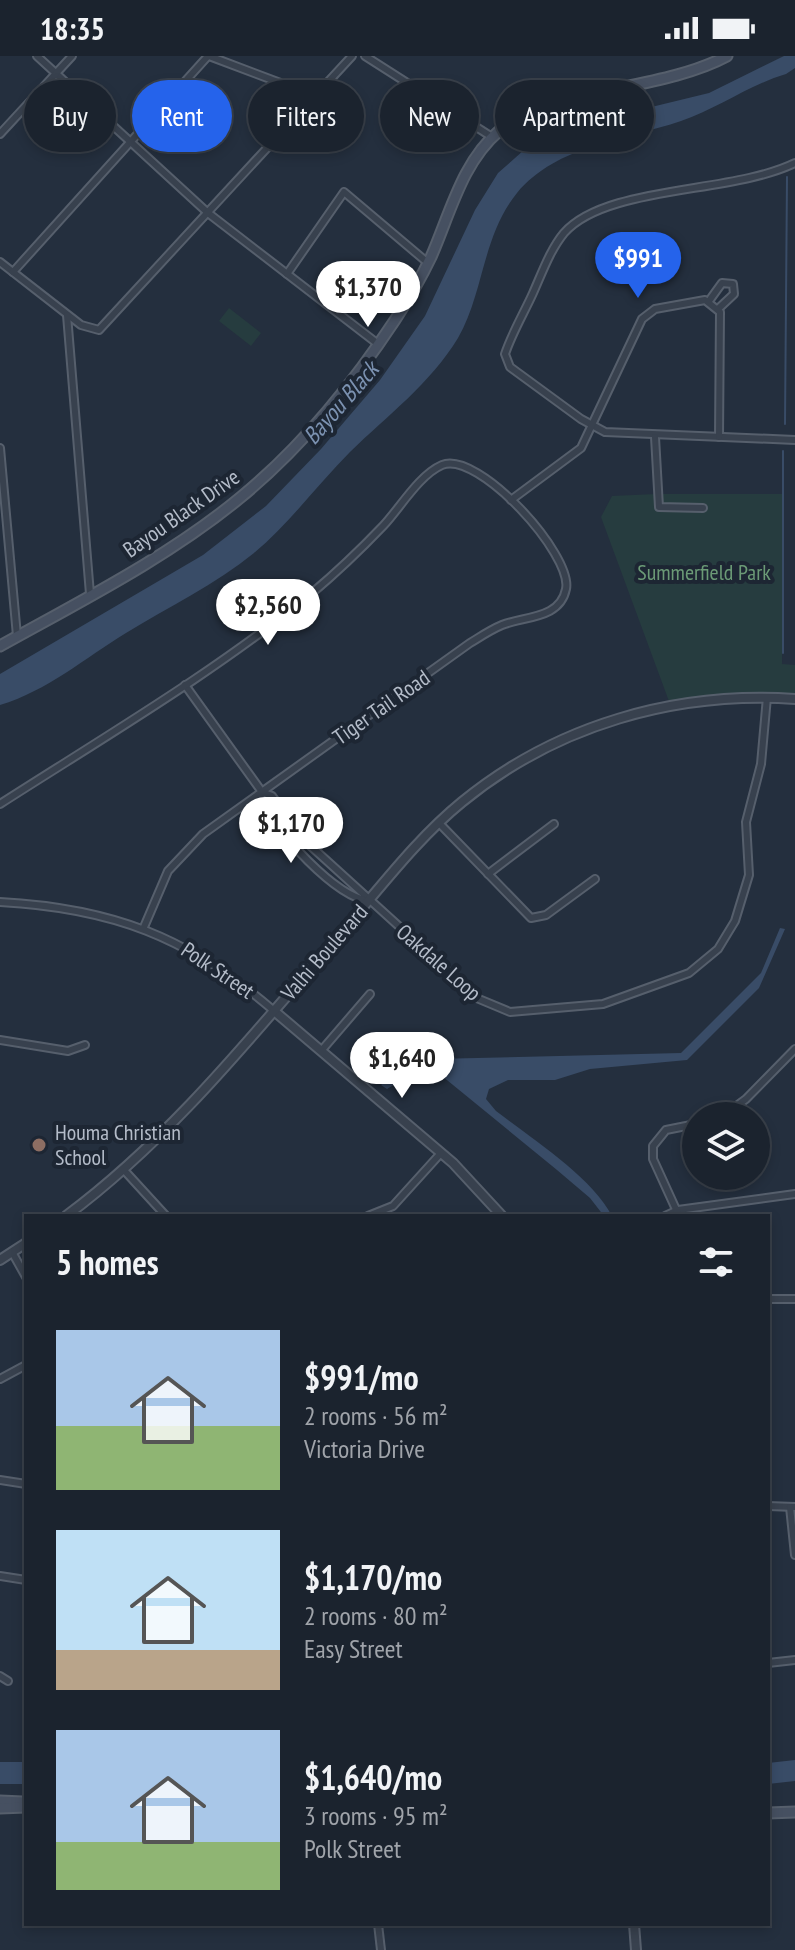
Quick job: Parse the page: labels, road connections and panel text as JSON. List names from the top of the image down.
{
  "streets": {
    "main road": ["Bayou Black Drive"],
    "street": [
      "Tiger Tail Road",
      "Valhi Boulevard",
      "Oakdale Loop",
      "Polk Street"
    ]
  },
  "crossings": [
    ["Tiger Tail Road", "Polk Street"],
    ["Valhi Boulevard", "Oakdale Loop"],
    ["Valhi Boulevard", "Polk Street"]
  ],
  "water": ["Bayou Black"],
  "parks": ["Summerfield Park"],
  "places": ["Houma Christian School"],
  "page": {
    "status": "18:35",
    "chip": [
      "Buy",
      "Rent",
      "Filters",
      "New",
      "Apartment"
    ],
    "price": [
      "$991",
      "$1,370",
      "$2,560",
      "$1,170",
      "$1,640"
    ],
    "heading": "5 homes",
    "list": [
      {
        "name": "$991/mo",
        "note": "2 rooms · 56 m² · Victoria Drive"
      },
      {
        "name": "$1,170/mo",
        "note": "2 rooms · 80 m² · Easy Street"
      },
      {
        "name": "$1,640/mo",
        "note": "3 rooms · 95 m² · Polk Street"
      }
    ]
  }
}
